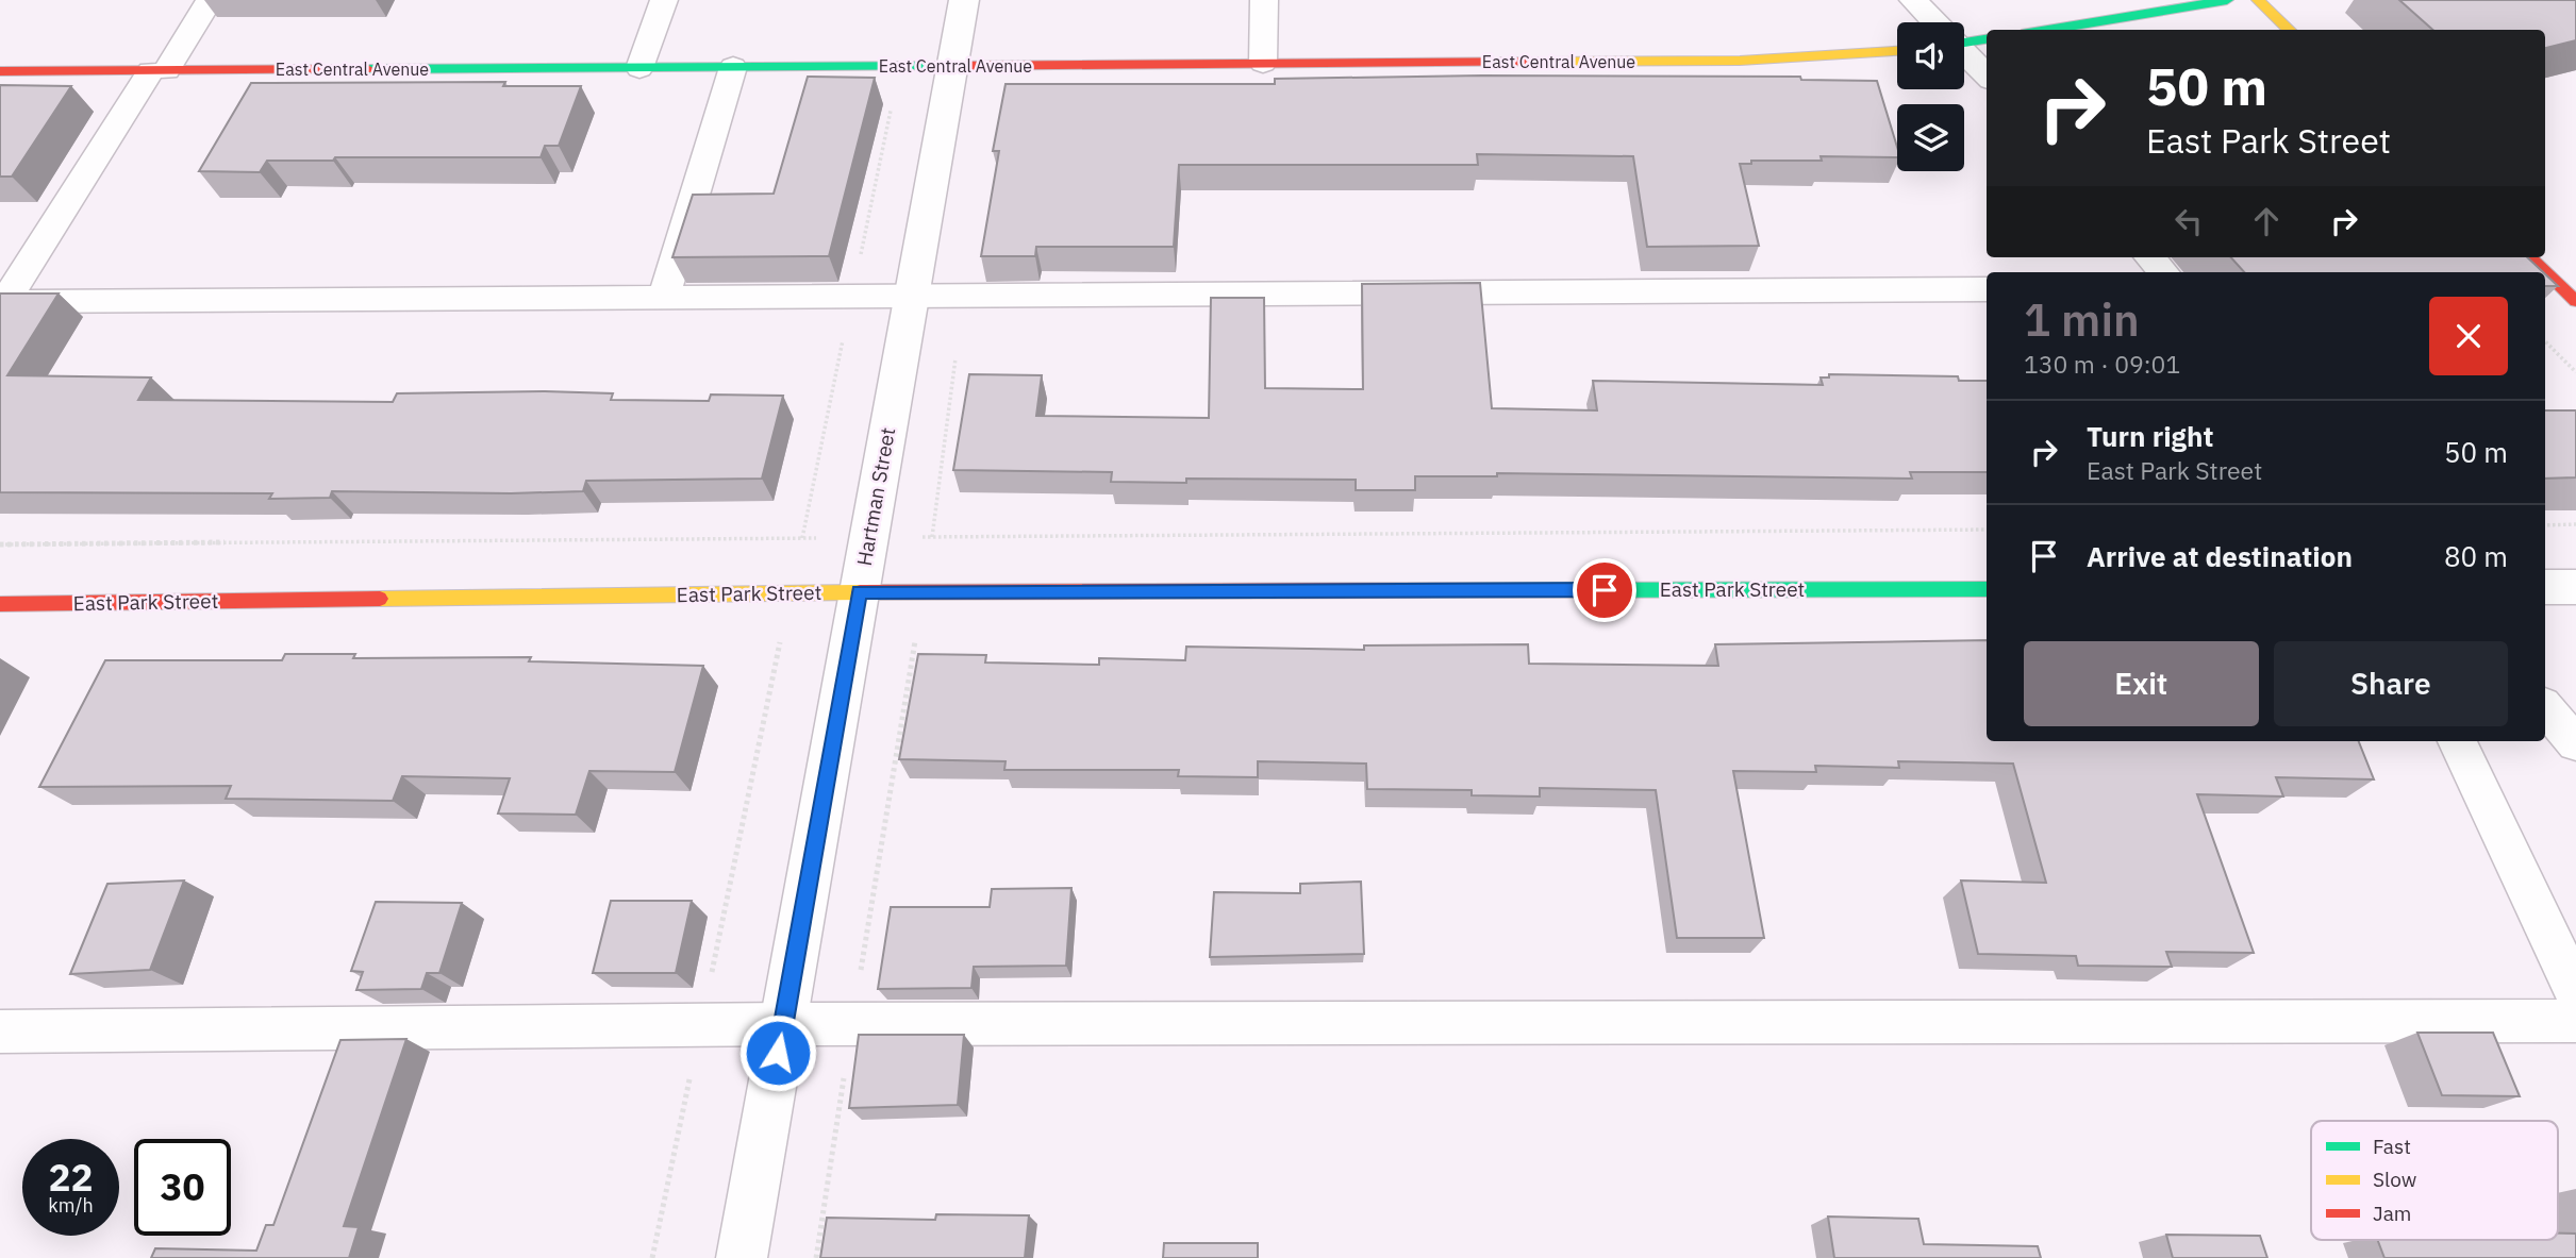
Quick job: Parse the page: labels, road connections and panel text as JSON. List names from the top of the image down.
{
  "streets": {
    "street": ["East Central Avenue", "Hartman Street", "East Park Street"]
  },
  "crossings": [
    ["East Central Avenue", "Hartman Street"],
    ["Hartman Street", "East Park Street"]
  ],
  "legend": ["Fast", "Slow", "Jam"],
  "page": {
    "turn": ["50 m", "East Park Street"],
    "heading": ["1 min", "130 m · 09:01"],
    "list": [
      {
        "name": "Turn right",
        "note": "East Park Street",
        "value": "50 m"
      },
      {
        "name": "Arrive at destination",
        "value": "80 m"
      }
    ],
    "buttons": ["Exit", "Share"],
    "speed": "22 km/h",
    "limit": "30"
  }
}
